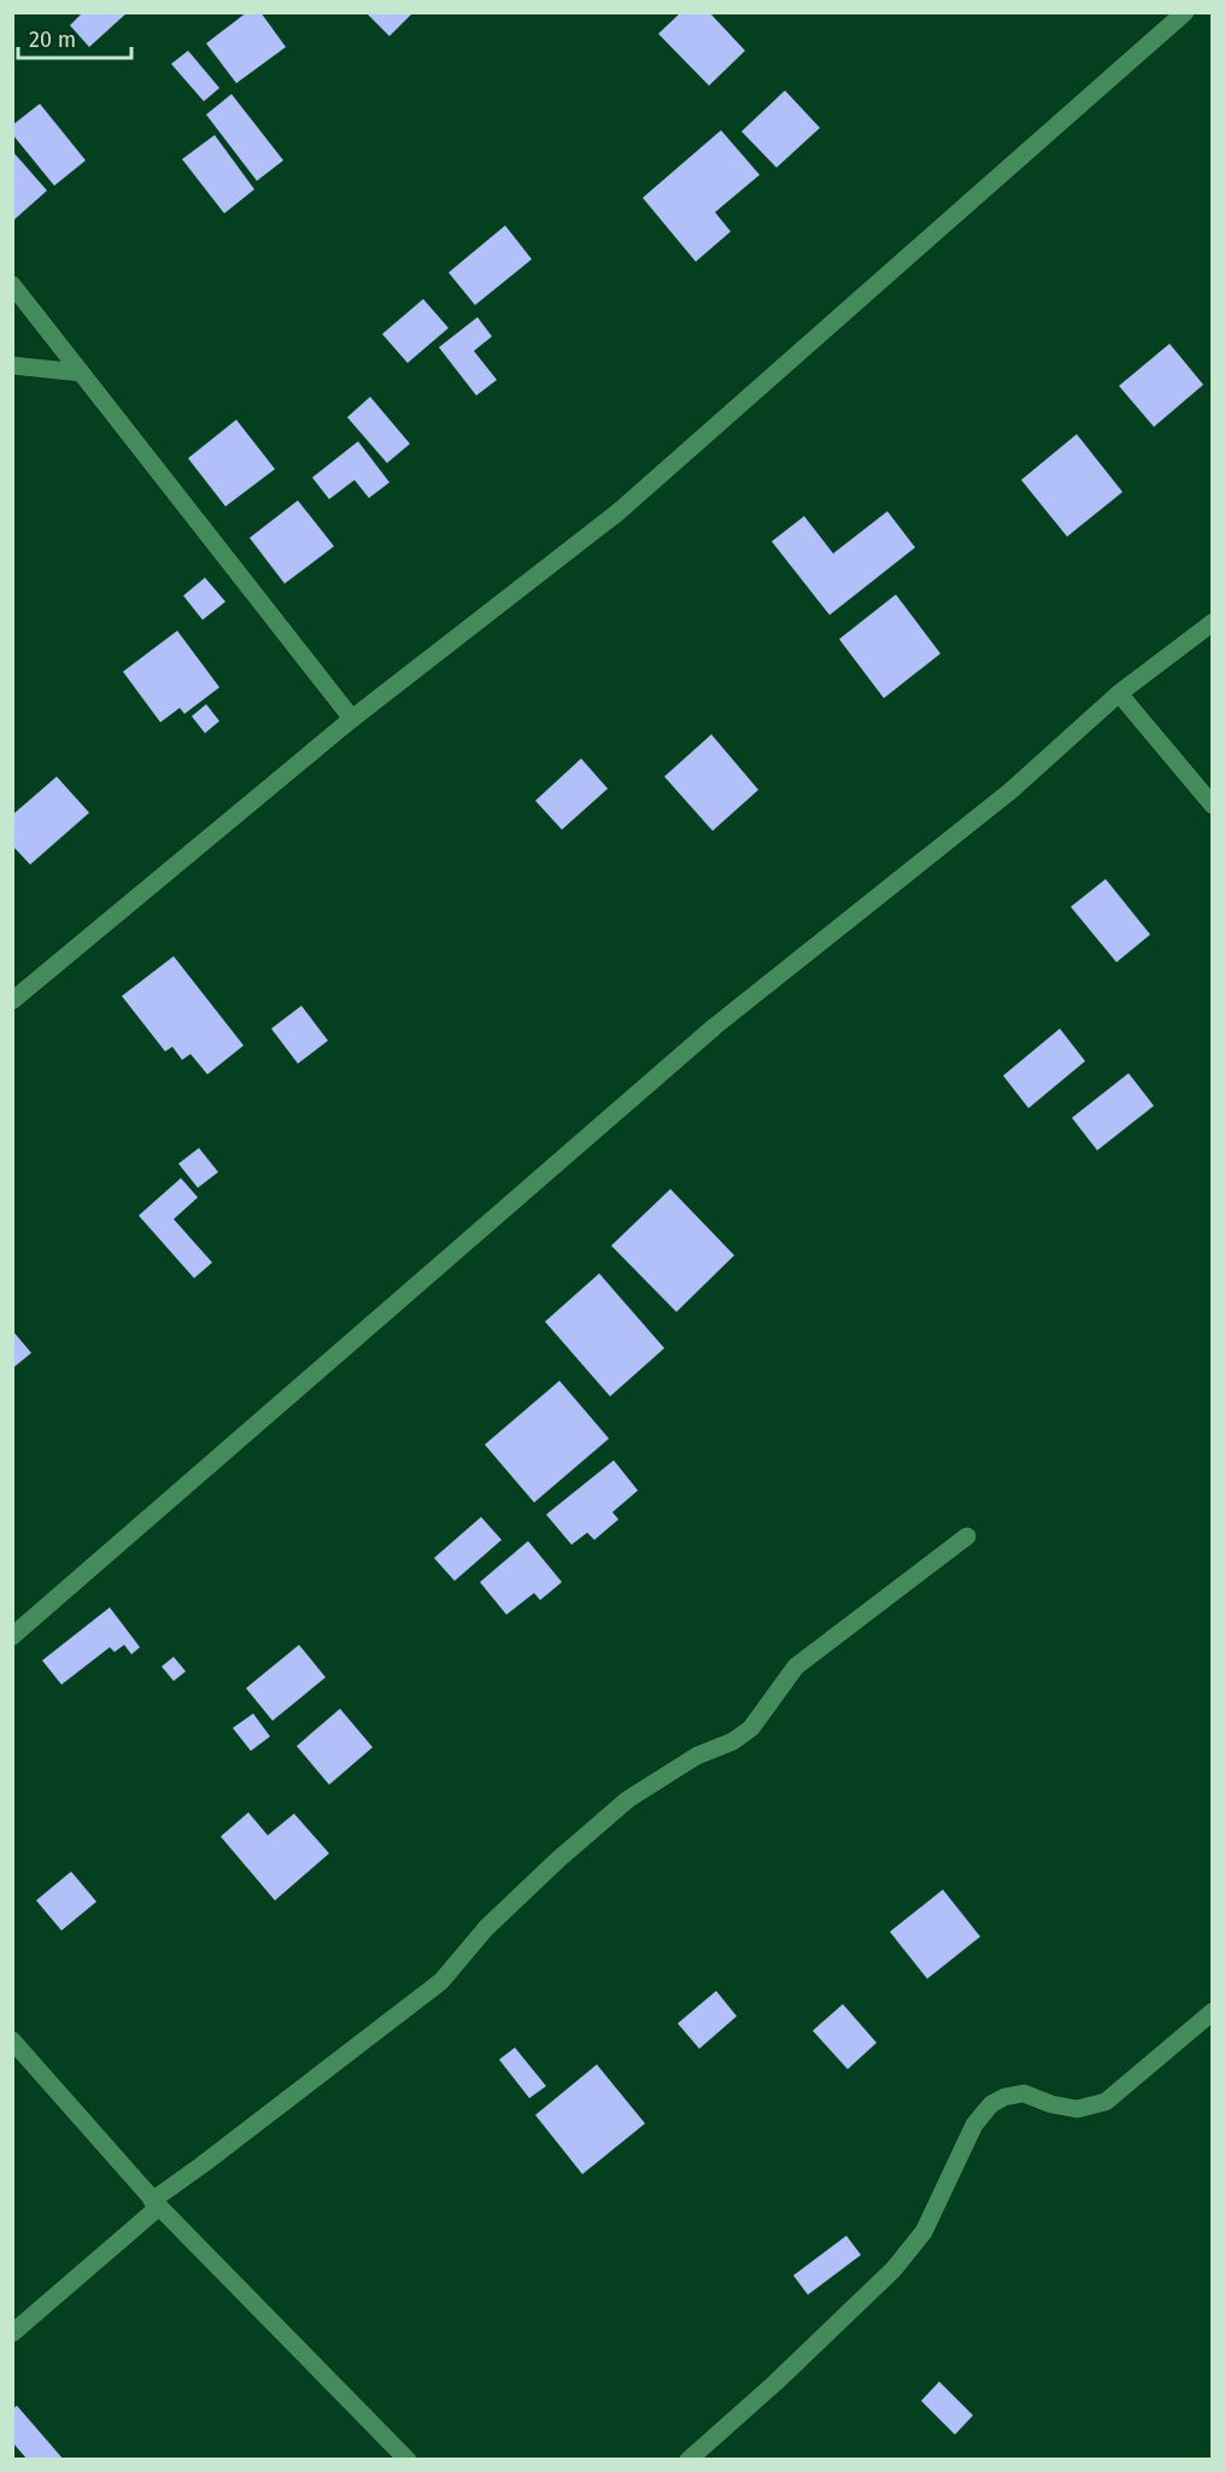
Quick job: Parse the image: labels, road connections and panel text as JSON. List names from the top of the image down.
{
  "scale_bar": "20 m"
}
